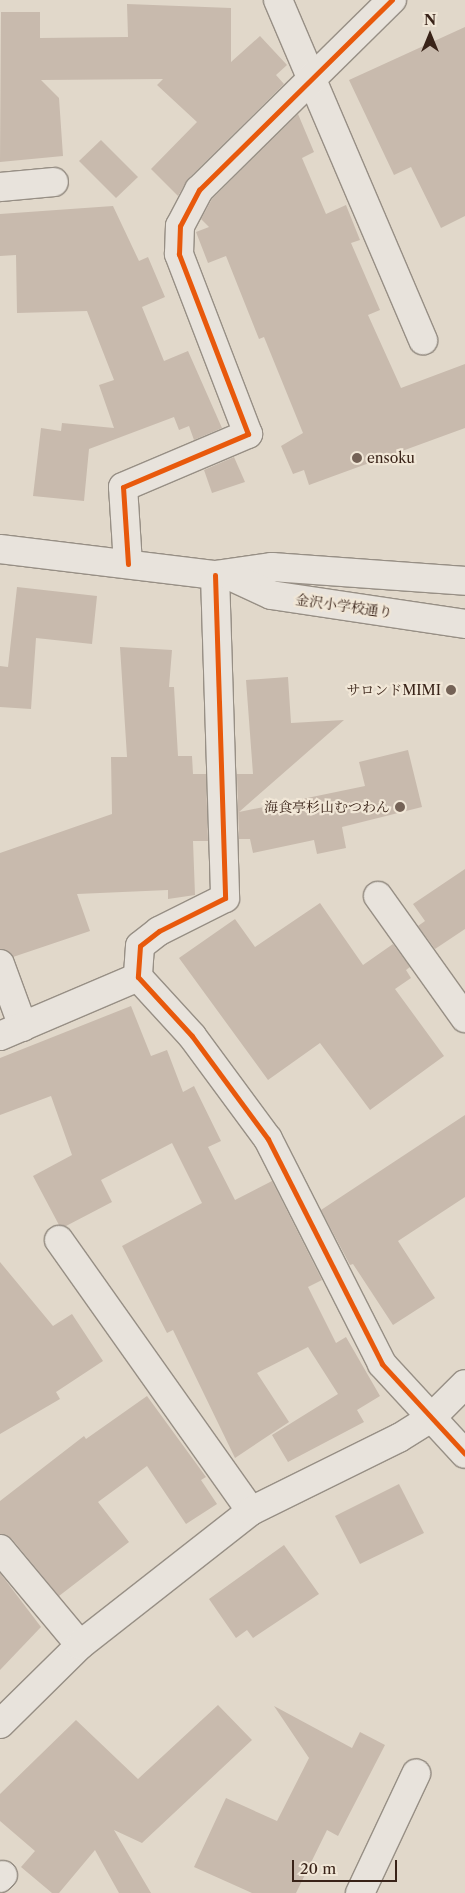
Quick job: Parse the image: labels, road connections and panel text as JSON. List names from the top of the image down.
{
  "streets": {
    "street": ["金沢小学校通り"]
  },
  "places": ["ensoku", "サロンドMIMI", "海食亭杉山むつわん"],
  "scale_bar": "20 m",
  "north": "top"
}
